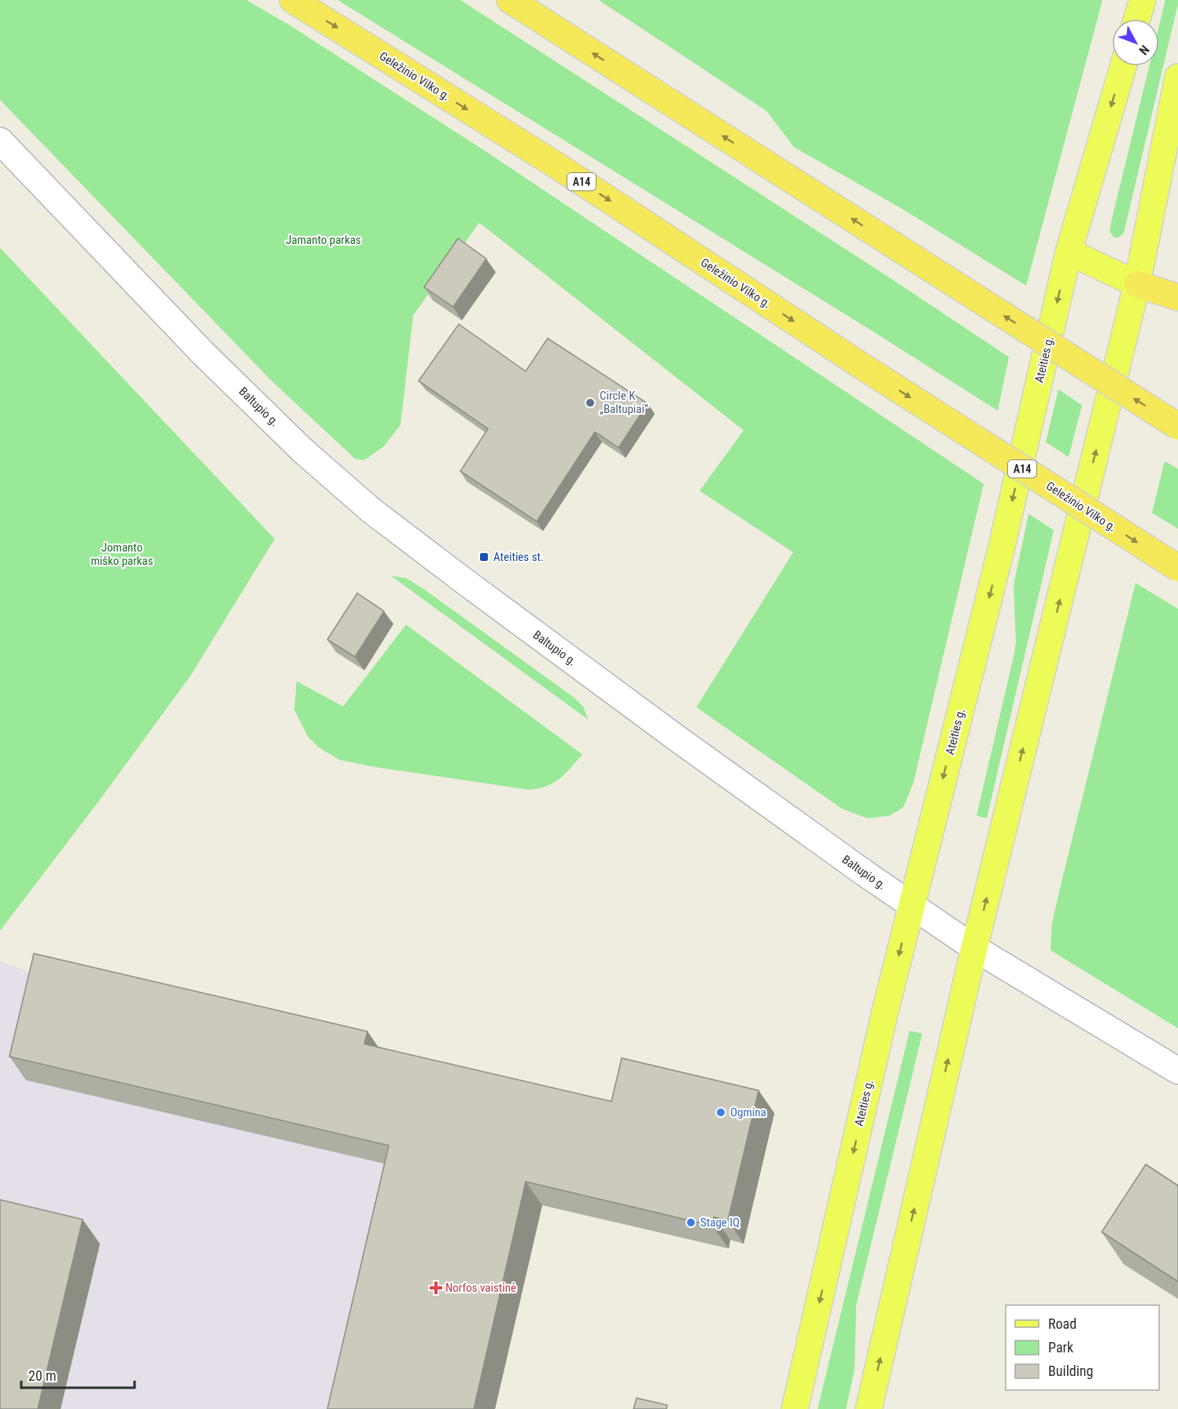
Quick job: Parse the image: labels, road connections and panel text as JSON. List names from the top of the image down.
{
  "streets": {
    "highway": ["Geležinio Vilko g.", "A14"],
    "main road": ["Ateities g."],
    "street": ["Baltupio g."]
  },
  "crossings": [
    ["Ateities g.", "Baltupio g."]
  ],
  "parks": ["Jamanto parkas", "Jomanto miško parkas"],
  "places": {
    "other": ["Circle K „Baltupiai“", "Ogmina", "Stage IQ"],
    "transit": ["Ateities st."],
    "health": ["Norfos vaistinė"]
  },
  "legend": ["Road", "Park", "Building"],
  "scale_bar": "20 m",
  "north": "bottom right"
}
